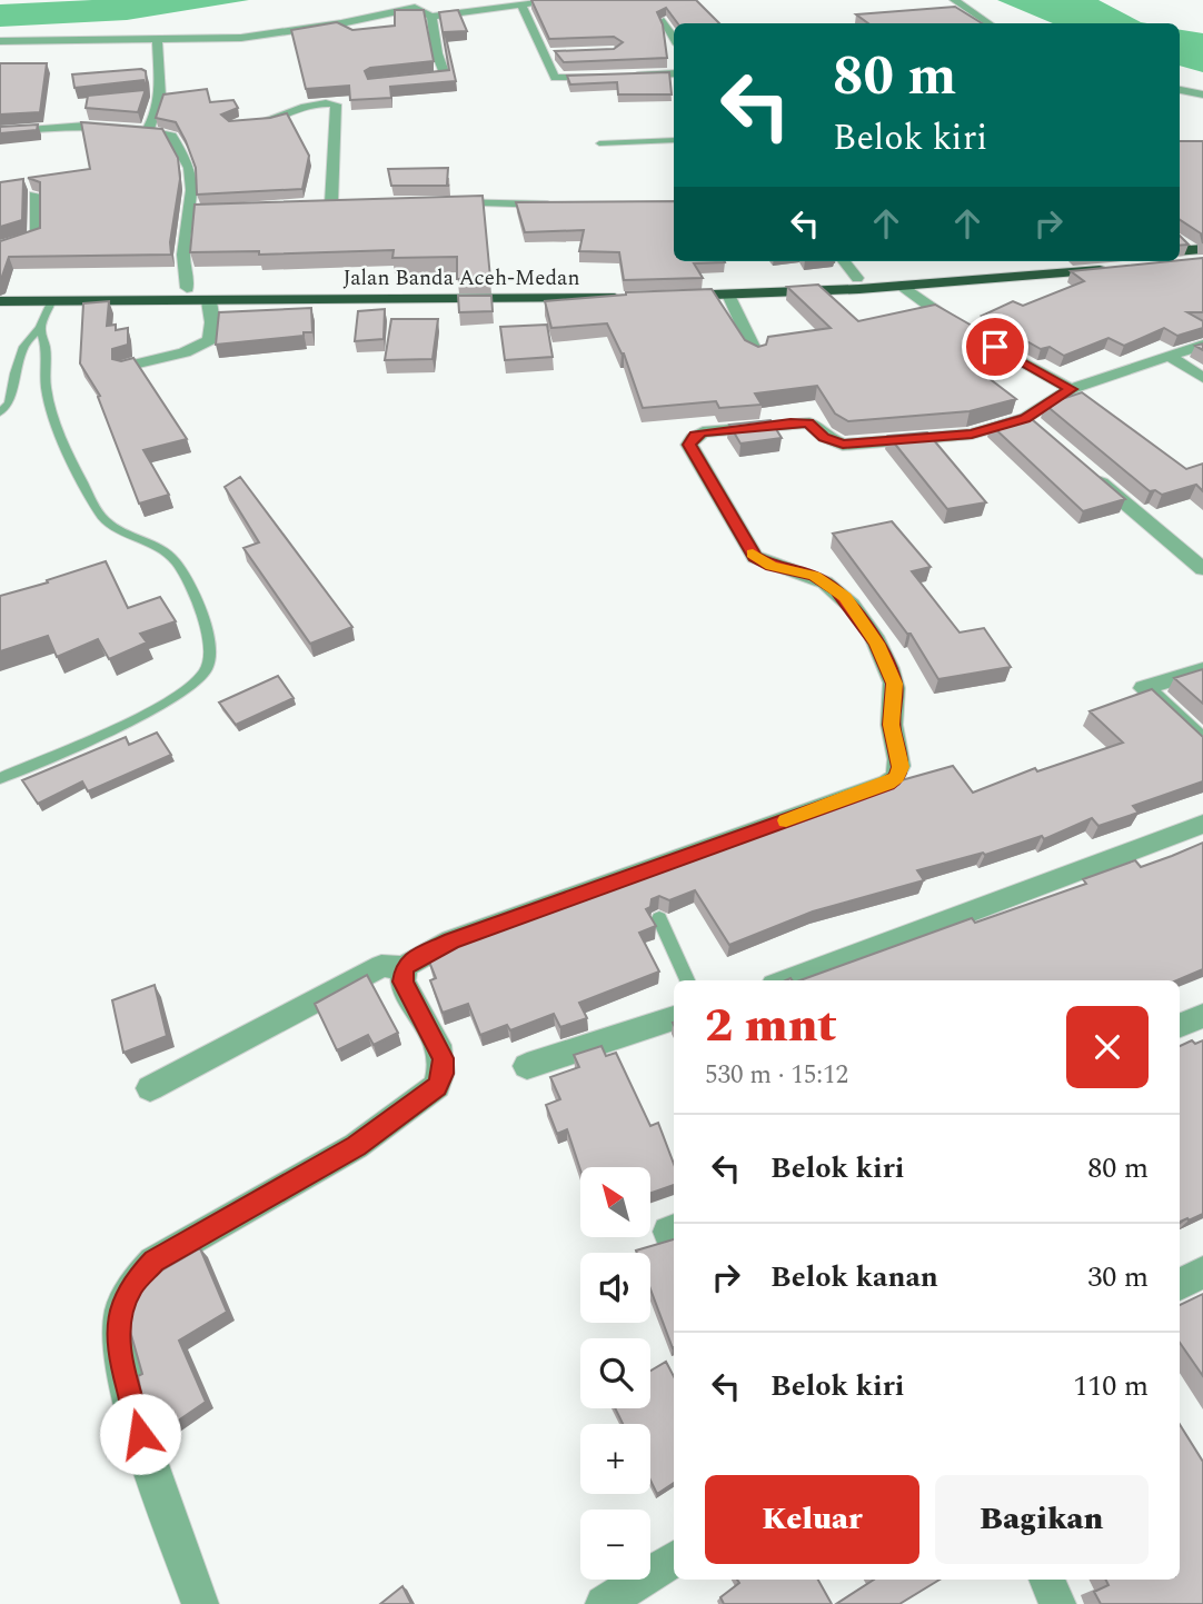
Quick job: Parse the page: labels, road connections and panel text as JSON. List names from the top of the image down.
{
  "streets": {
    "highway": ["Jalan Banda Aceh-Medan"]
  },
  "north": "top left",
  "page": {
    "turn": ["80 m", "Belok kiri"],
    "heading": ["2 mnt", "530 m · 15:12"],
    "list": [
      {
        "name": "Belok kiri",
        "value": "80 m"
      },
      {
        "name": "Belok kanan",
        "value": "30 m"
      },
      {
        "name": "Belok kiri",
        "value": "110 m"
      }
    ],
    "map_buttons": ["+", "−"],
    "buttons": ["Keluar", "Bagikan"]
  }
}
